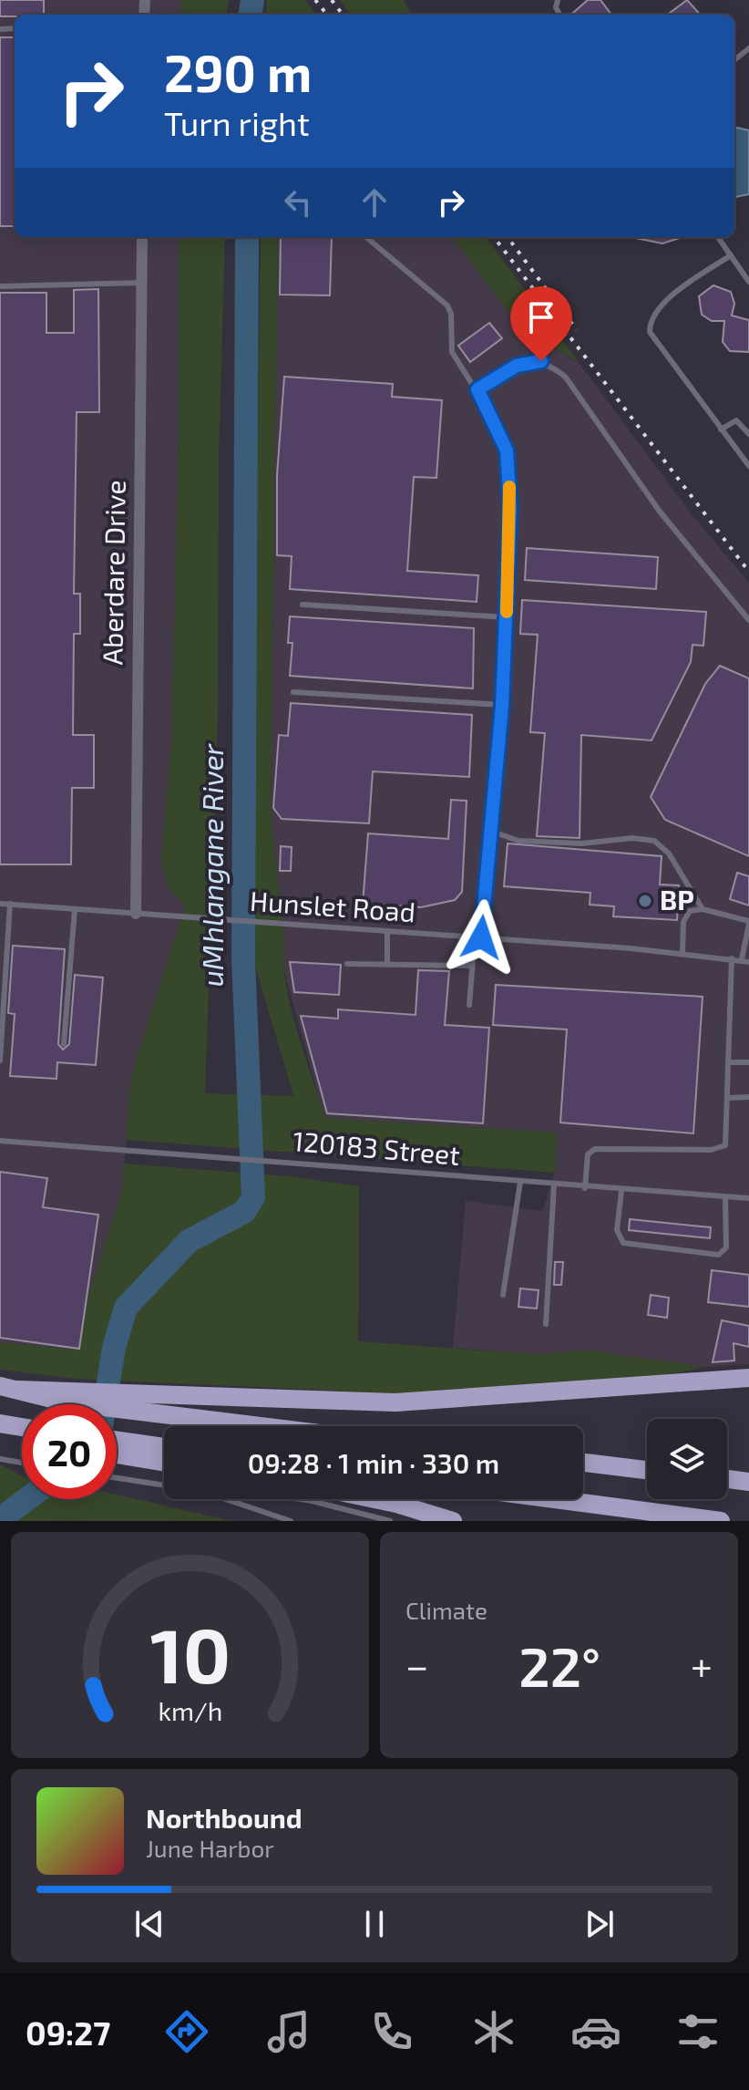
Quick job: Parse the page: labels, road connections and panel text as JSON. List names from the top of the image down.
{
  "streets": {
    "street": ["Aberdare Drive"],
    "lane": ["Hunslet Road", "120183 Street"]
  },
  "crossings": [
    ["Aberdare Drive", "Hunslet Road"]
  ],
  "water": ["uMhlangane River"],
  "places": ["BP"],
  "page": {
    "turn": ["290 m", "Turn right"],
    "limit": "20",
    "trip": "09:28 · 1 min · 330 m",
    "tile": "Climate",
    "heat": ["−", "22°", "+"],
    "song": ["Northbound", "June Harbor"],
    "tabs": "09:27",
    "gauge": ["10", "km/h"]
  }
}
